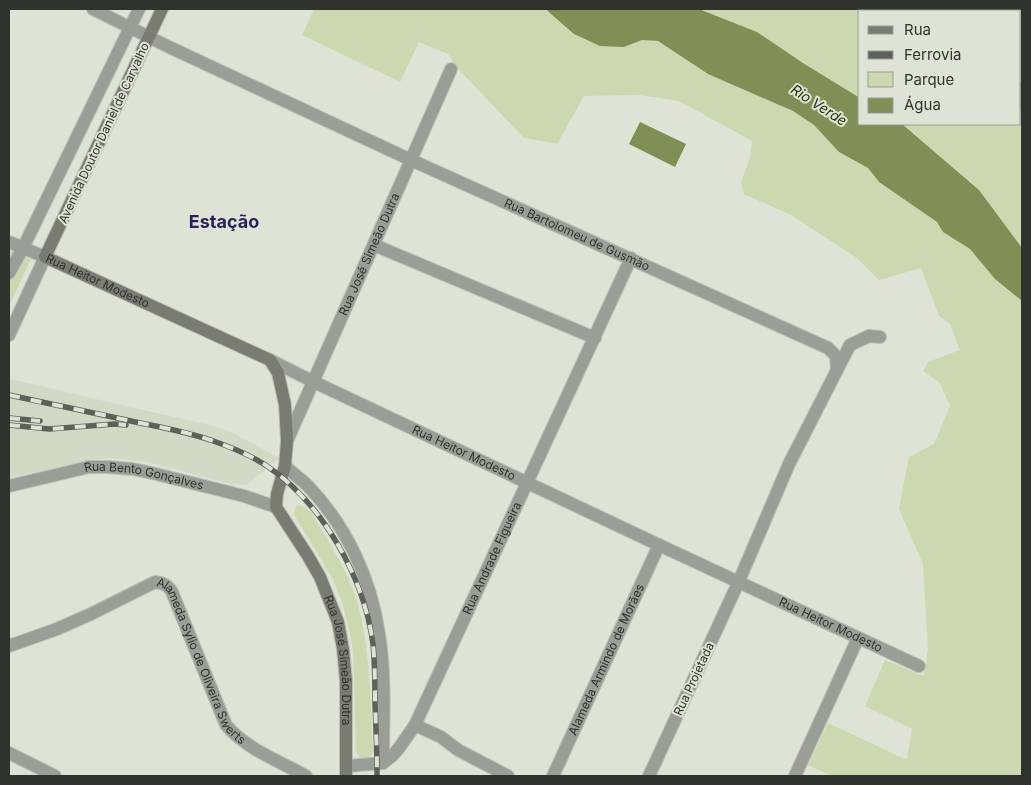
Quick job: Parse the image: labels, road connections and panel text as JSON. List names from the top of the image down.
{
  "streets": {
    "main road": ["Avenida Doutor Daniel de Carvalho", "Rua José Simeão Dutra", "Rua Heitor Modesto"],
    "street": [
      "Rua Bartolomeu de Gusmão",
      "Rua Bento Gonçalves",
      "Rua Andrade Figueira",
      "Alameda Armindo de Morães",
      "Alameda Sylio de Oliveira Swerts",
      "Rua Projetada"
    ]
  },
  "crossings": [
    ["Avenida Doutor Daniel de Carvalho", "Rua Bartolomeu de Gusmão"],
    ["Avenida Doutor Daniel de Carvalho", "Rua Heitor Modesto"],
    ["Rua Bartolomeu de Gusmão", "Rua José Simeão Dutra"],
    ["Rua Bartolomeu de Gusmão", "Rua Andrade Figueira"],
    ["Rua José Simeão Dutra", "Rua Heitor Modesto"],
    ["Rua José Simeão Dutra", "Rua Bento Gonçalves"],
    ["Rua Heitor Modesto", "Rua Andrade Figueira"],
    ["Rua Heitor Modesto", "Alameda Armindo de Morães"],
    ["Rua Heitor Modesto", "Rua Projetada"]
  ],
  "districts": ["Estação"],
  "water": ["Rio Verde"],
  "legend": [
    "Rua",
    "Ferrovia",
    "Parque",
    "Água"
  ]
}
